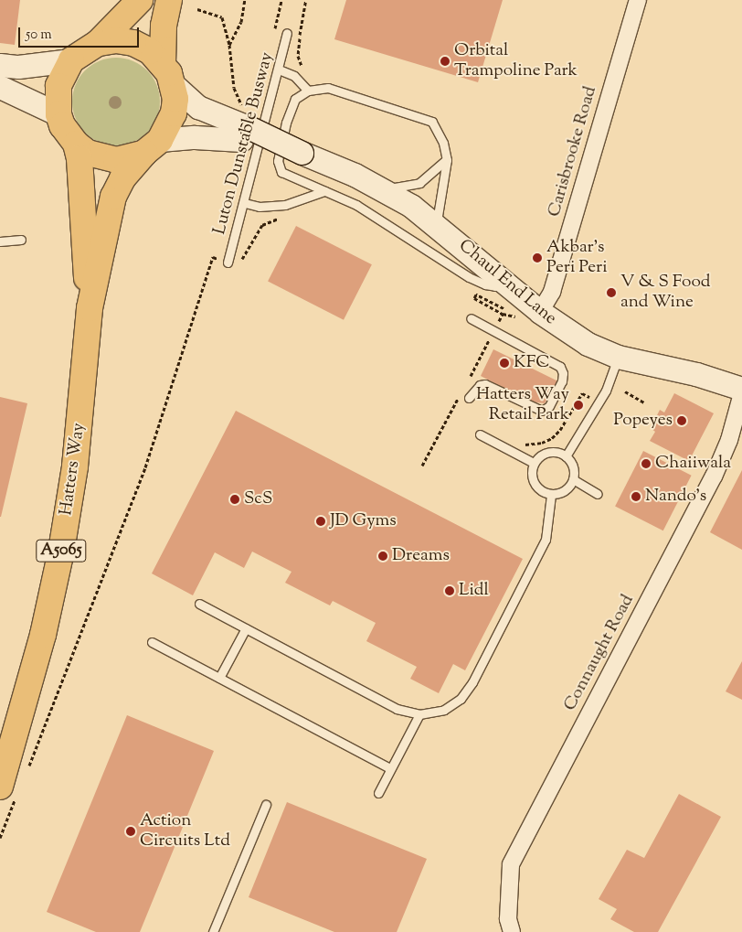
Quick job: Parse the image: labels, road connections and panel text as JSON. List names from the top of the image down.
{
  "streets": {
    "main road": ["Hatters Way", "A5065"],
    "street": ["Carisbrooke Road", "Chaul End Lane", "Connaught Road"],
    "lane": ["Luton Dunstable Busway"]
  },
  "crossings": [
    ["Carisbrooke Road", "Chaul End Lane"],
    ["Chaul End Lane", "Hatters Way"]
  ],
  "places": [
    "Orbital Trampoline Park",
    "Akbar's Peri Peri",
    "V & S Food and Wine",
    "KFC",
    "Hatters Way Retail Park",
    "Popeyes",
    "Chaiiwala",
    "Nando's",
    "ScS",
    "JD Gyms",
    "Dreams",
    "Lidl",
    "Action Circuits Ltd"
  ],
  "scale_bar": "50 m"
}
